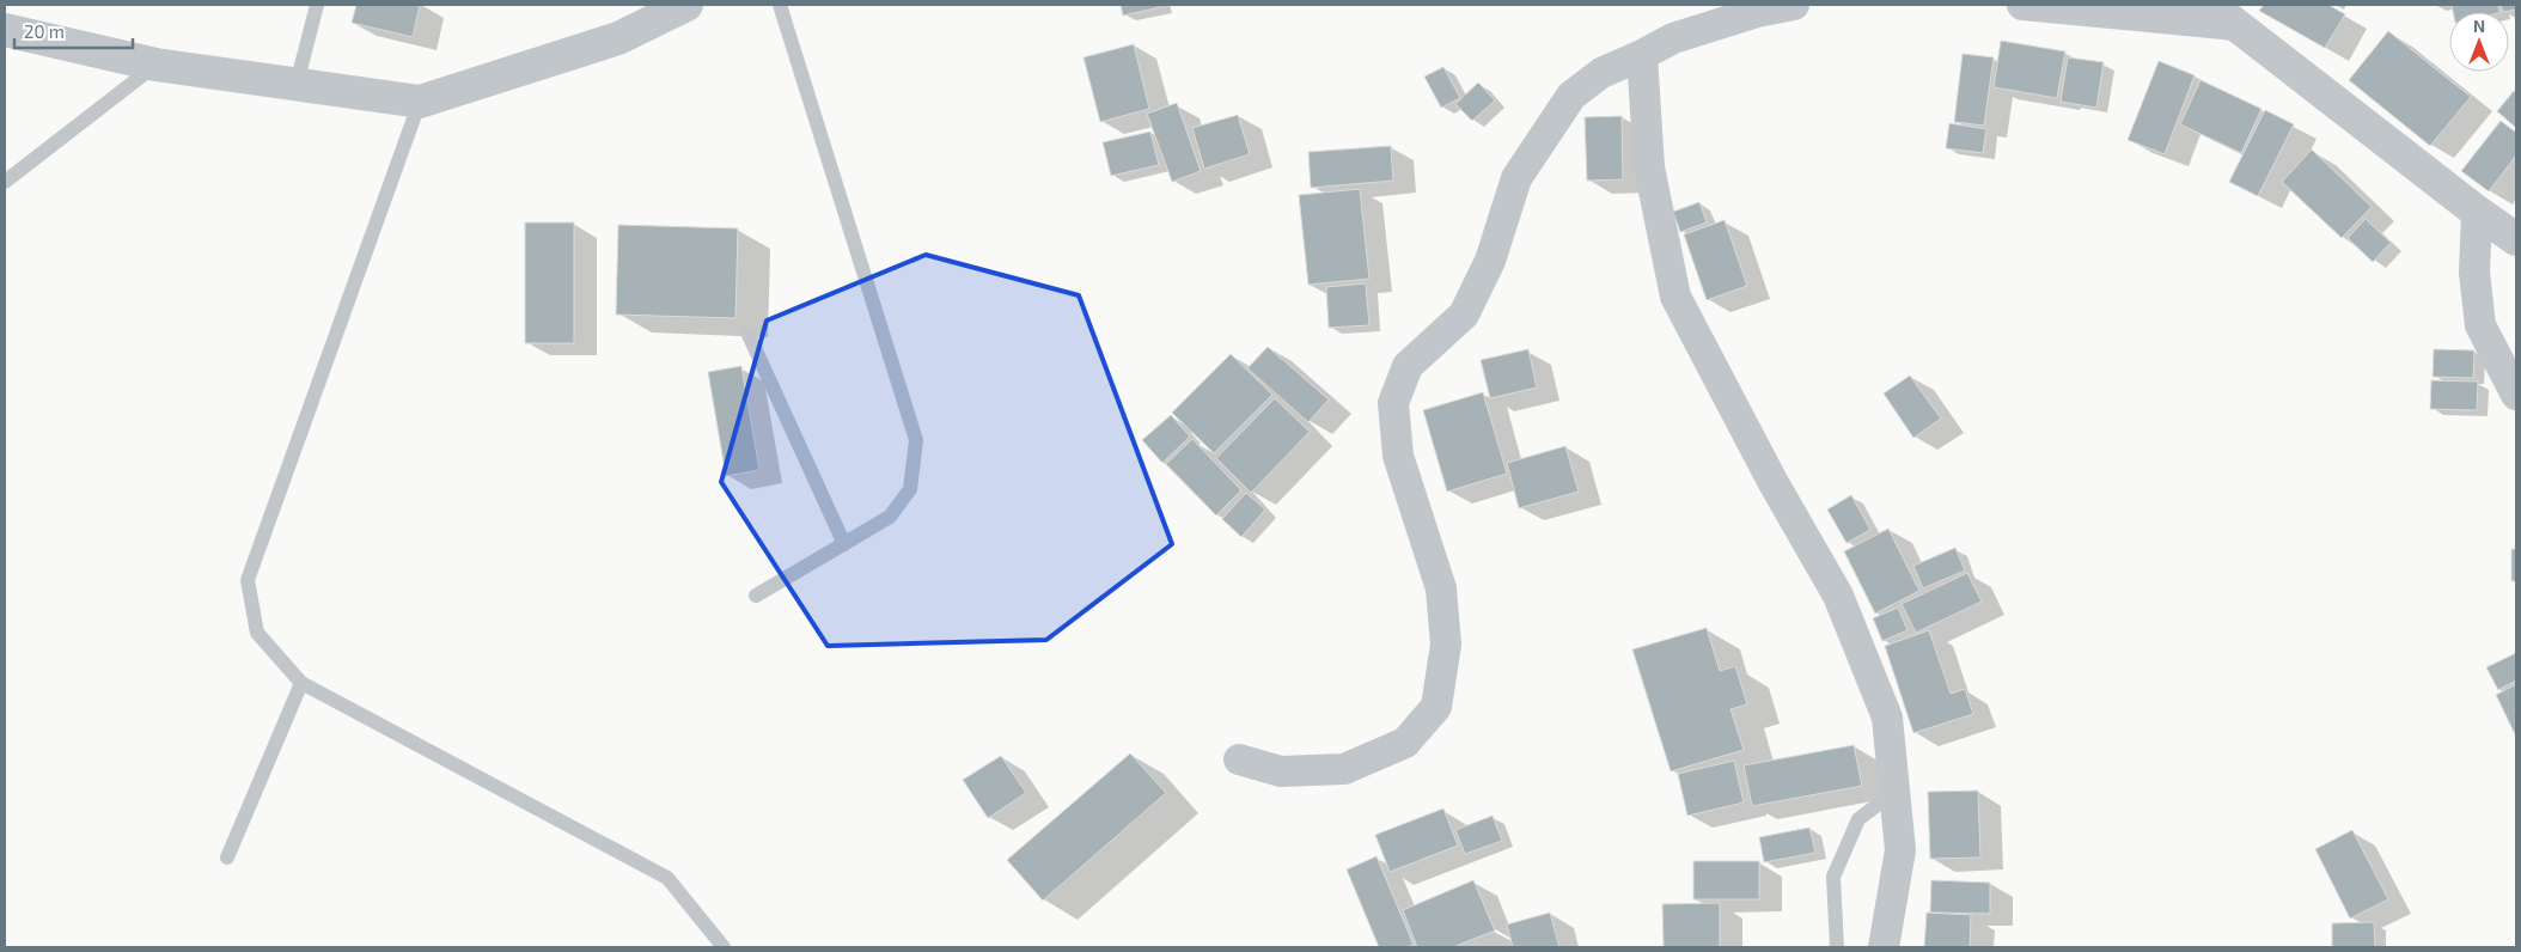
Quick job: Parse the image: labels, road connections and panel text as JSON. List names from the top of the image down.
{
  "scale_bar": "20 m",
  "north": "top"
}
